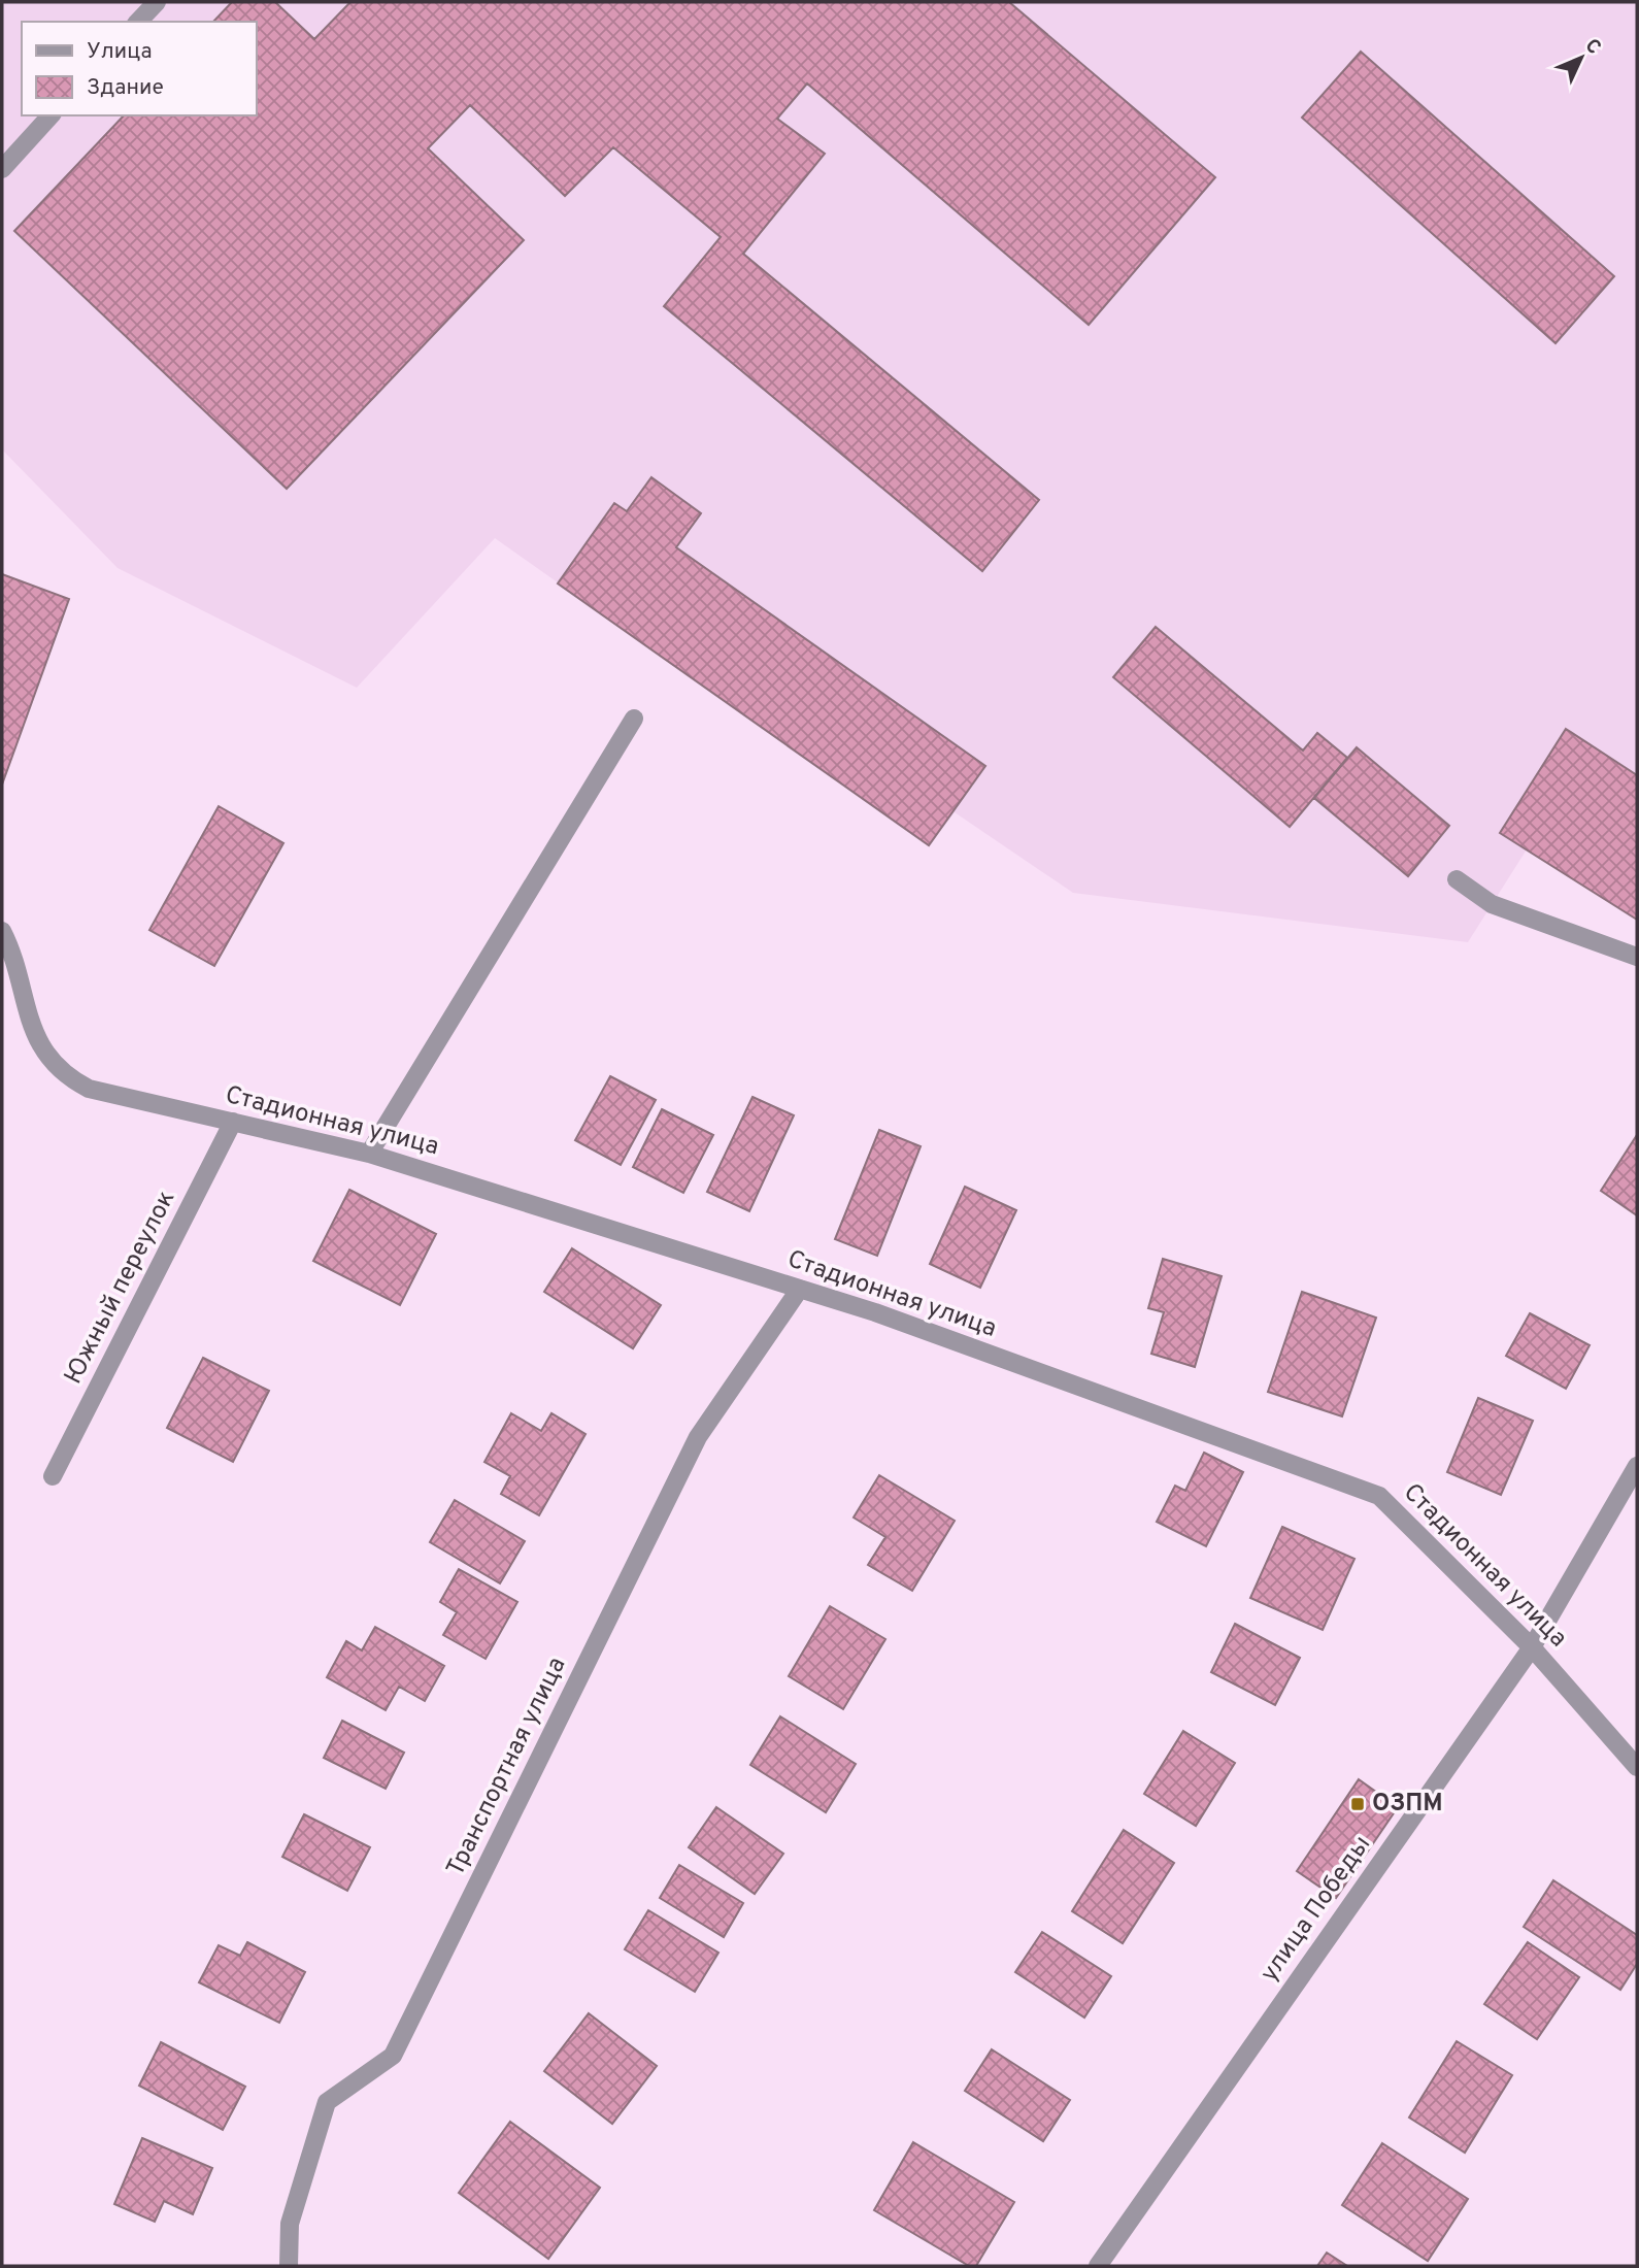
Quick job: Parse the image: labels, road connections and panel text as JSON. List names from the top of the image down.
{
  "streets": {
    "street": [
      "Стадионная улица",
      "Южный переулок",
      "Транспортная улица",
      "улица Победы"
    ]
  },
  "crossings": [
    ["Стадионная улица", "Южный переулок"],
    ["Стадионная улица", "Транспортная улица"],
    ["Стадионная улица", "улица Победы"]
  ],
  "places": {
    "transit": ["ОЗПМ"]
  },
  "legend": ["Улица", "Здание"],
  "north": "top right"
}
